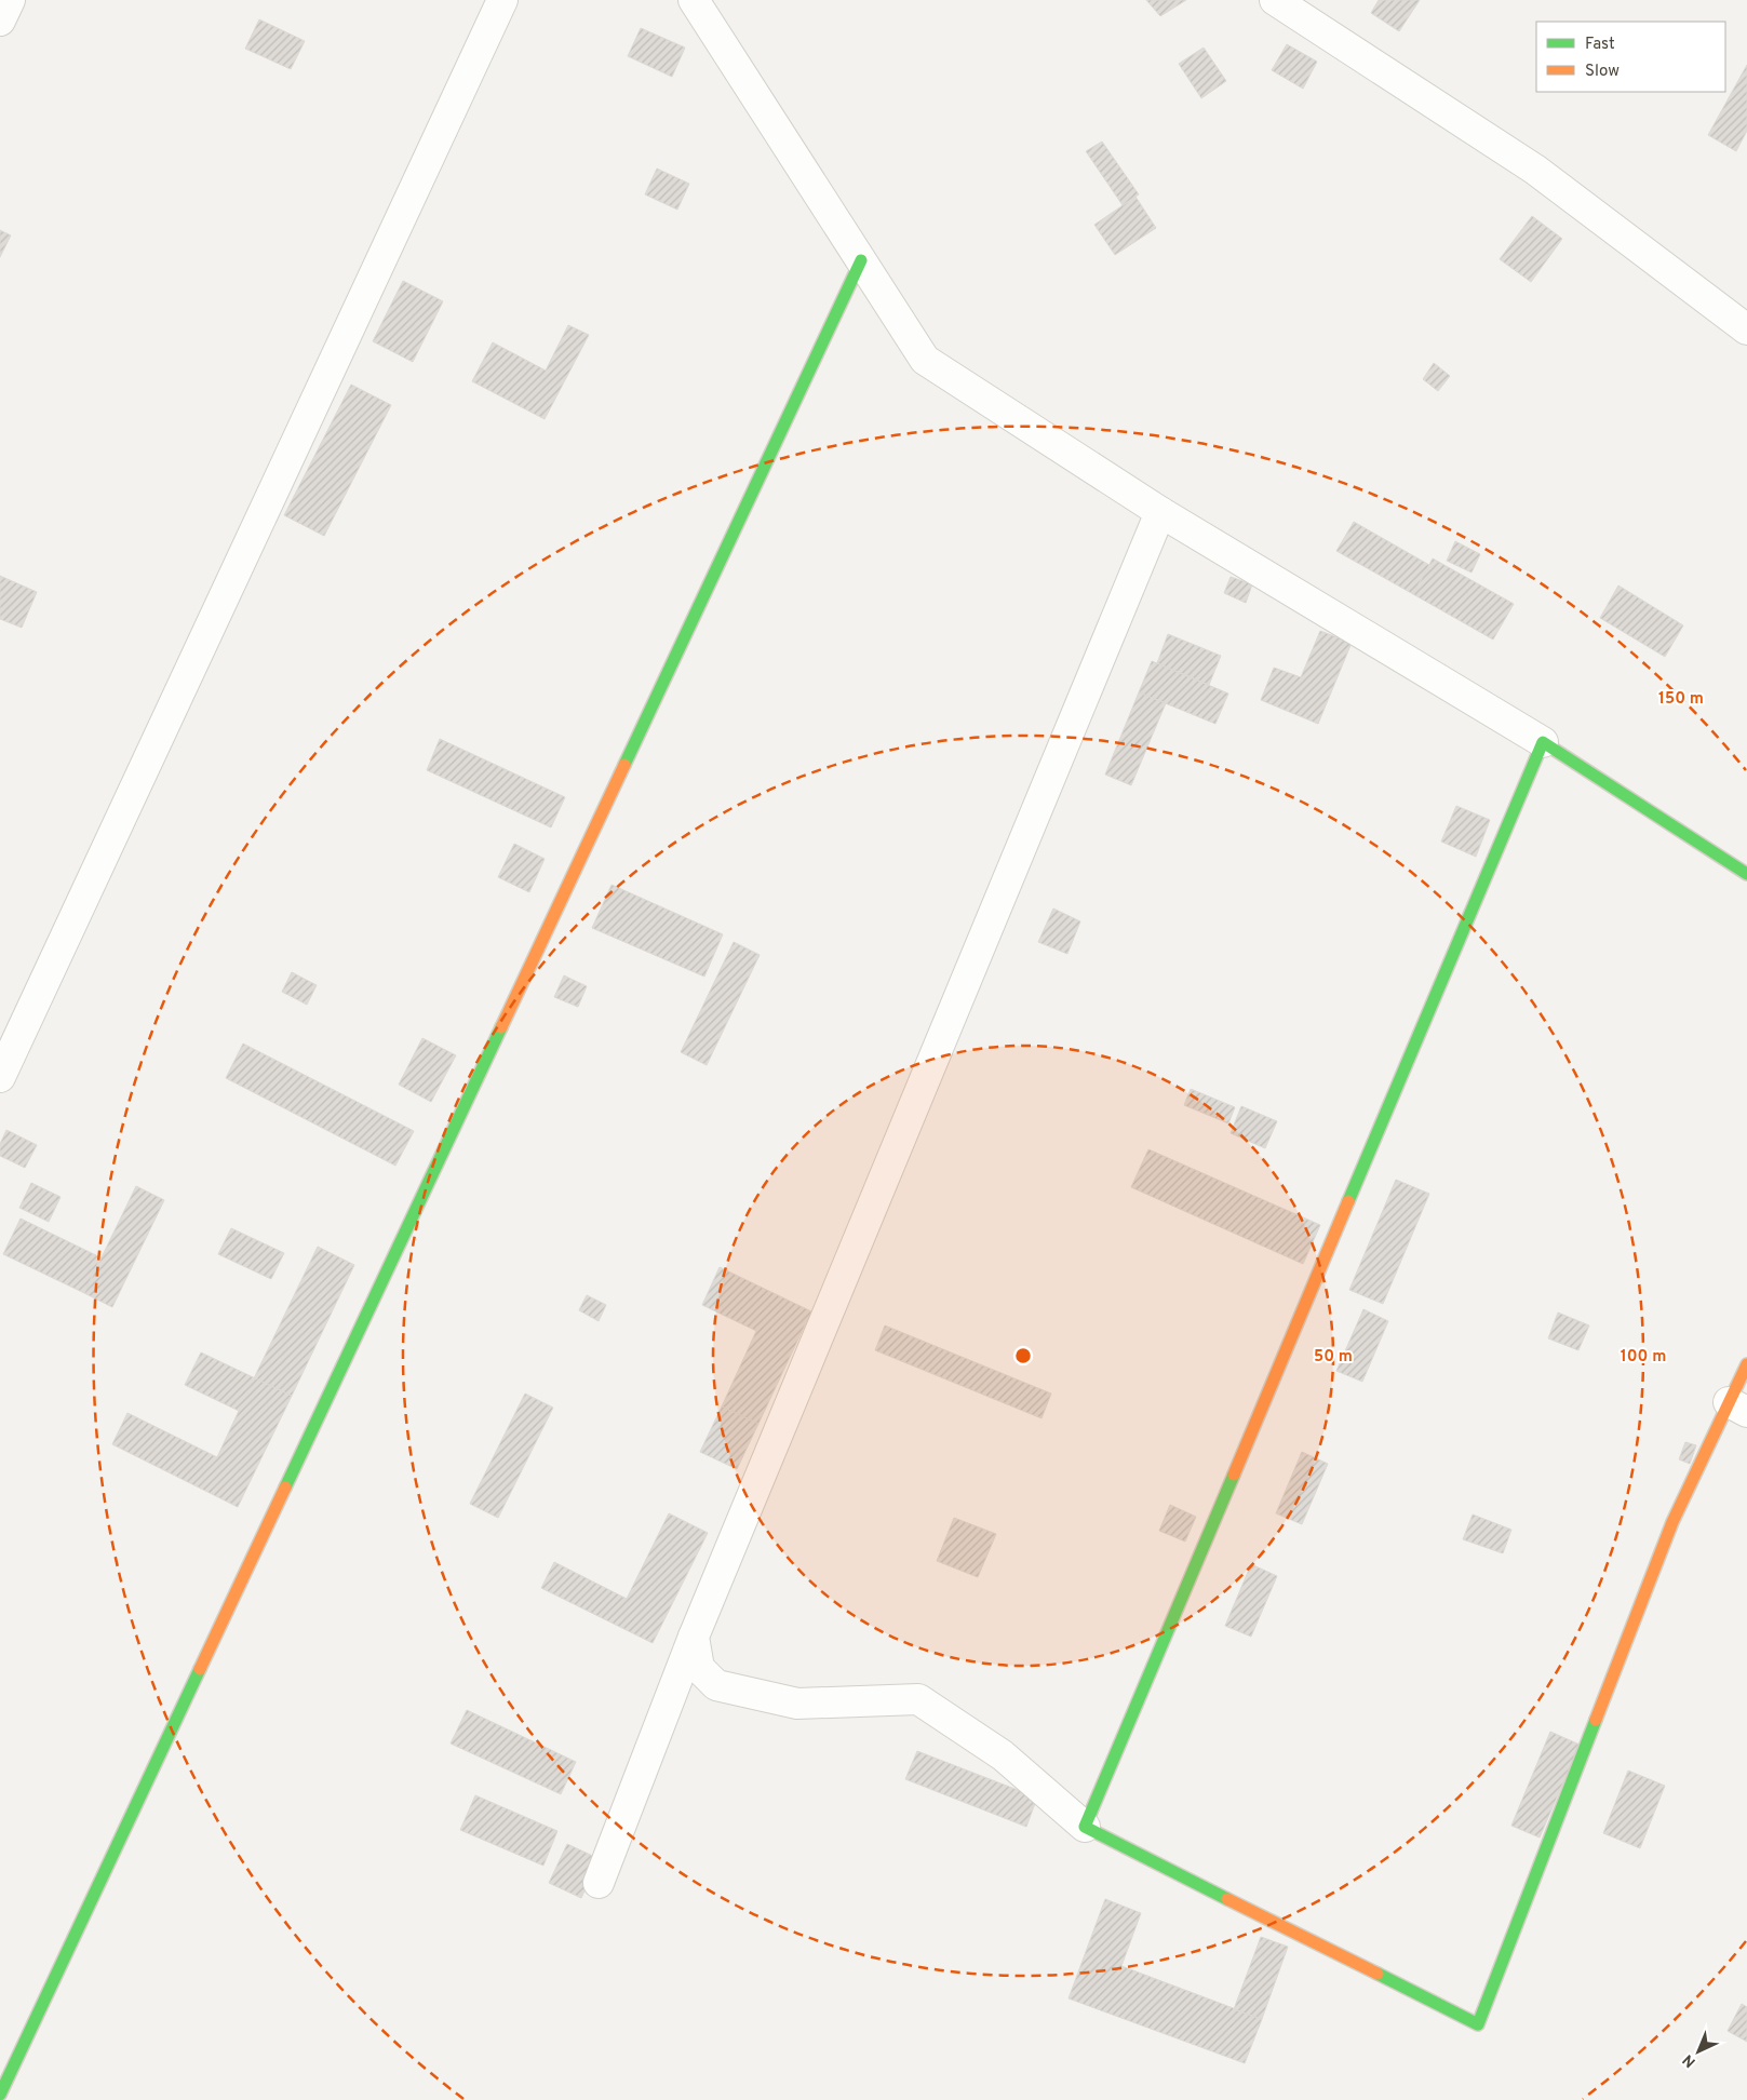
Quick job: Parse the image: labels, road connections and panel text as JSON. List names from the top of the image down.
{
  "legend": ["Fast", "Slow"],
  "north": "bottom left",
  "rings": ["150 m", "50 m", "100 m"]
}
